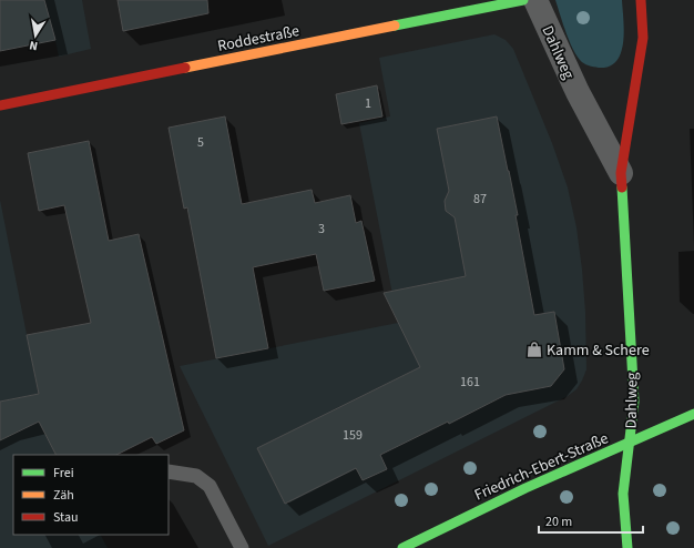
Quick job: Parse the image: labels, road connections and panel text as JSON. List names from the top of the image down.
{
  "streets": {
    "street": ["Roddestraße", "Dahlweg", "Friedrich-Ebert-Straße"]
  },
  "crossings": [
    ["Dahlweg", "Friedrich-Ebert-Straße"]
  ],
  "places": {
    "shop": ["Kamm & Schere"]
  },
  "house_numbers": [
    "1",
    "5",
    "87",
    "3",
    "161",
    "159"
  ],
  "legend": ["Frei", "Zäh", "Stau"],
  "scale_bar": "20 m",
  "north": "bottom"
}
